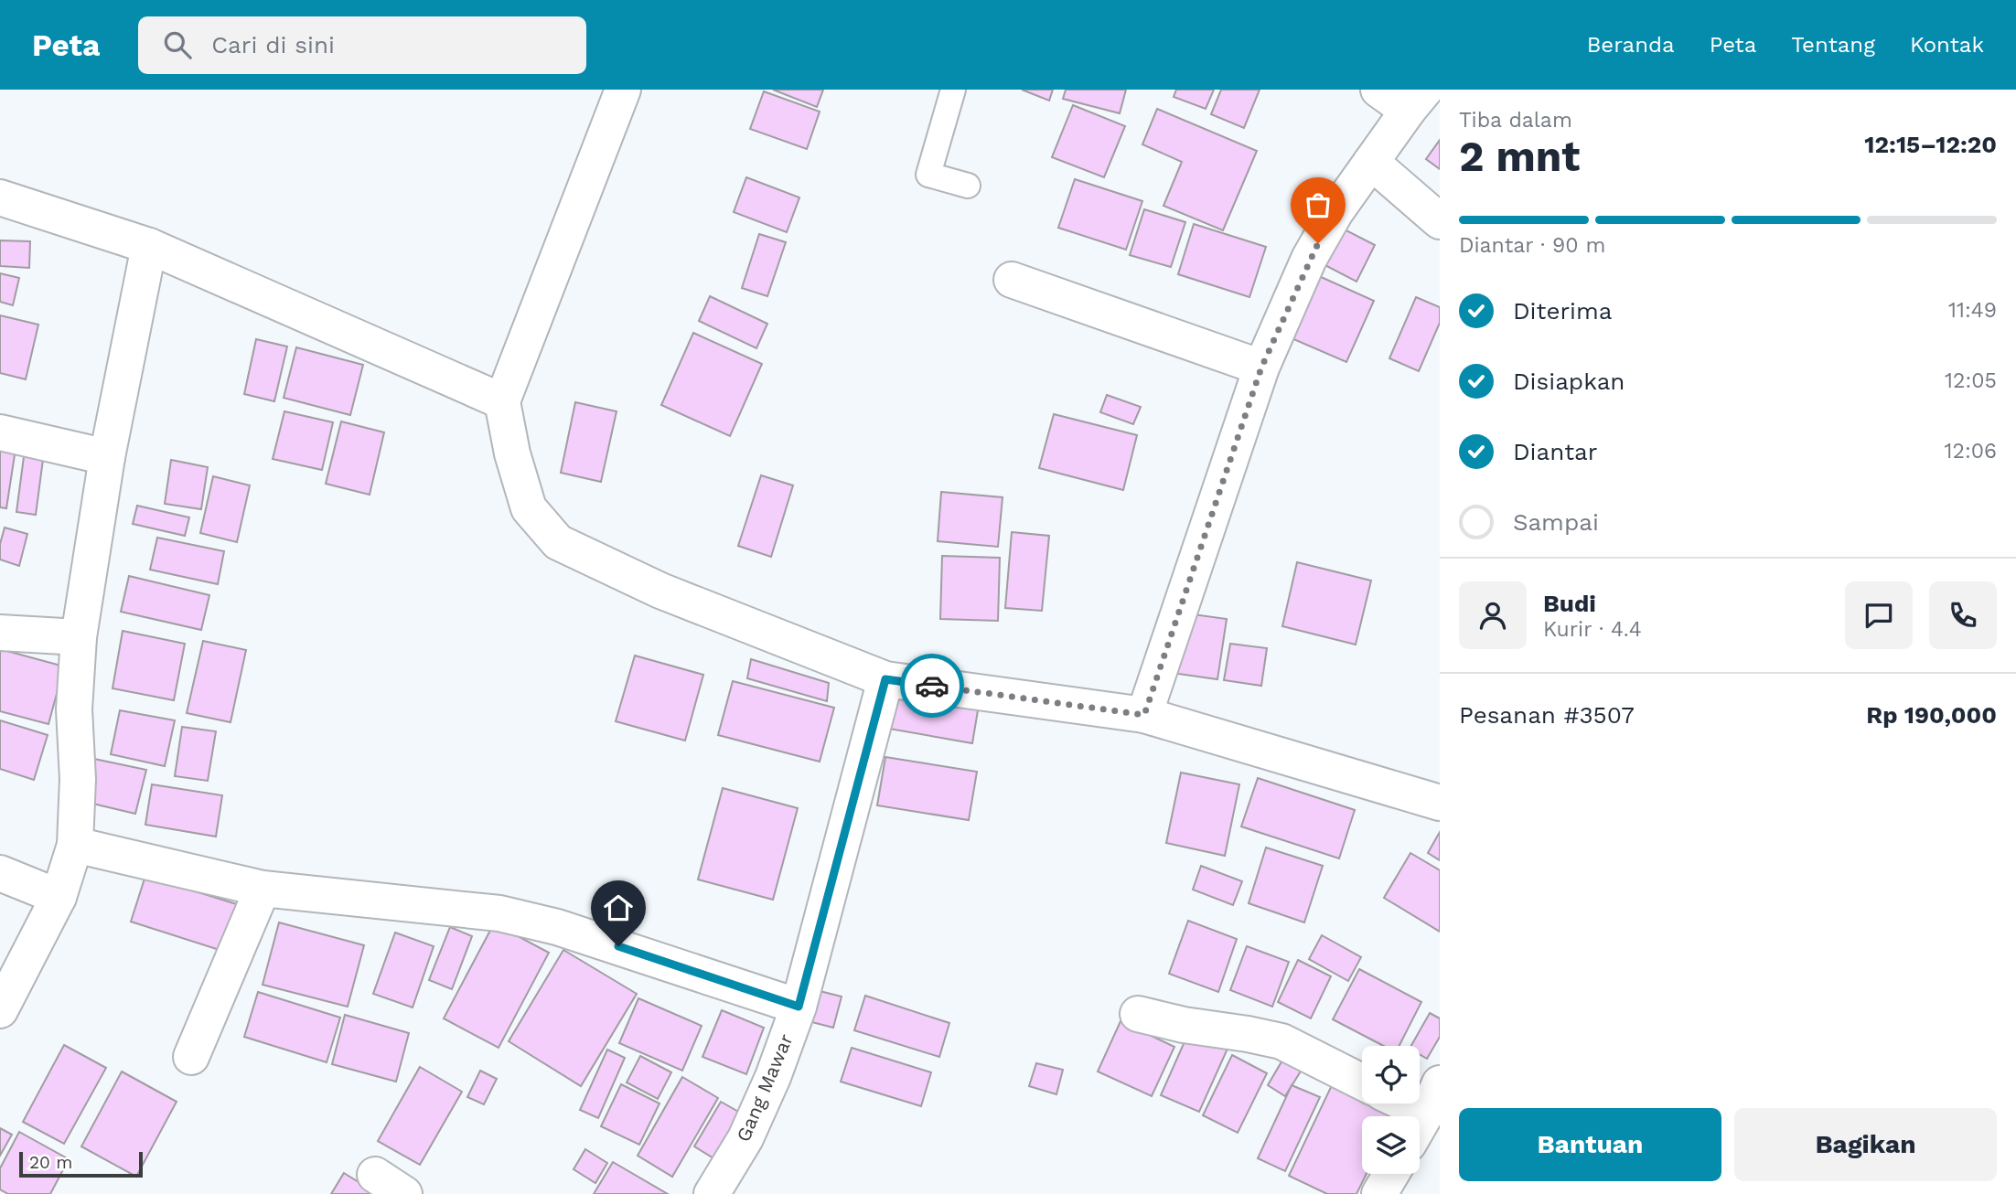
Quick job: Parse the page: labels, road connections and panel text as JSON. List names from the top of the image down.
{
  "streets": {
    "street": ["Gang Mawar"]
  },
  "scale_bar": "20 m",
  "page": {
    "header": "Peta",
    "search": "Cari di sini",
    "nav": [
      "Beranda",
      "Peta",
      "Tentang",
      "Kontak"
    ],
    "heading": ["2 mnt", "Tiba dalam", "12:15–12:20"],
    "panel": [
      "Budi",
      "Kurir · 4.4",
      "Pesanan #3507",
      "Rp 190,000"
    ],
    "bar": "Diantar · 90 m",
    "list": [
      ["Diterima", "11:49"],
      ["Disiapkan", "12:05"],
      ["Diantar", "12:06"],
      "Sampai"
    ],
    "buttons": ["Bantuan", "Bagikan"],
    "scale": "20 m"
  }
}
